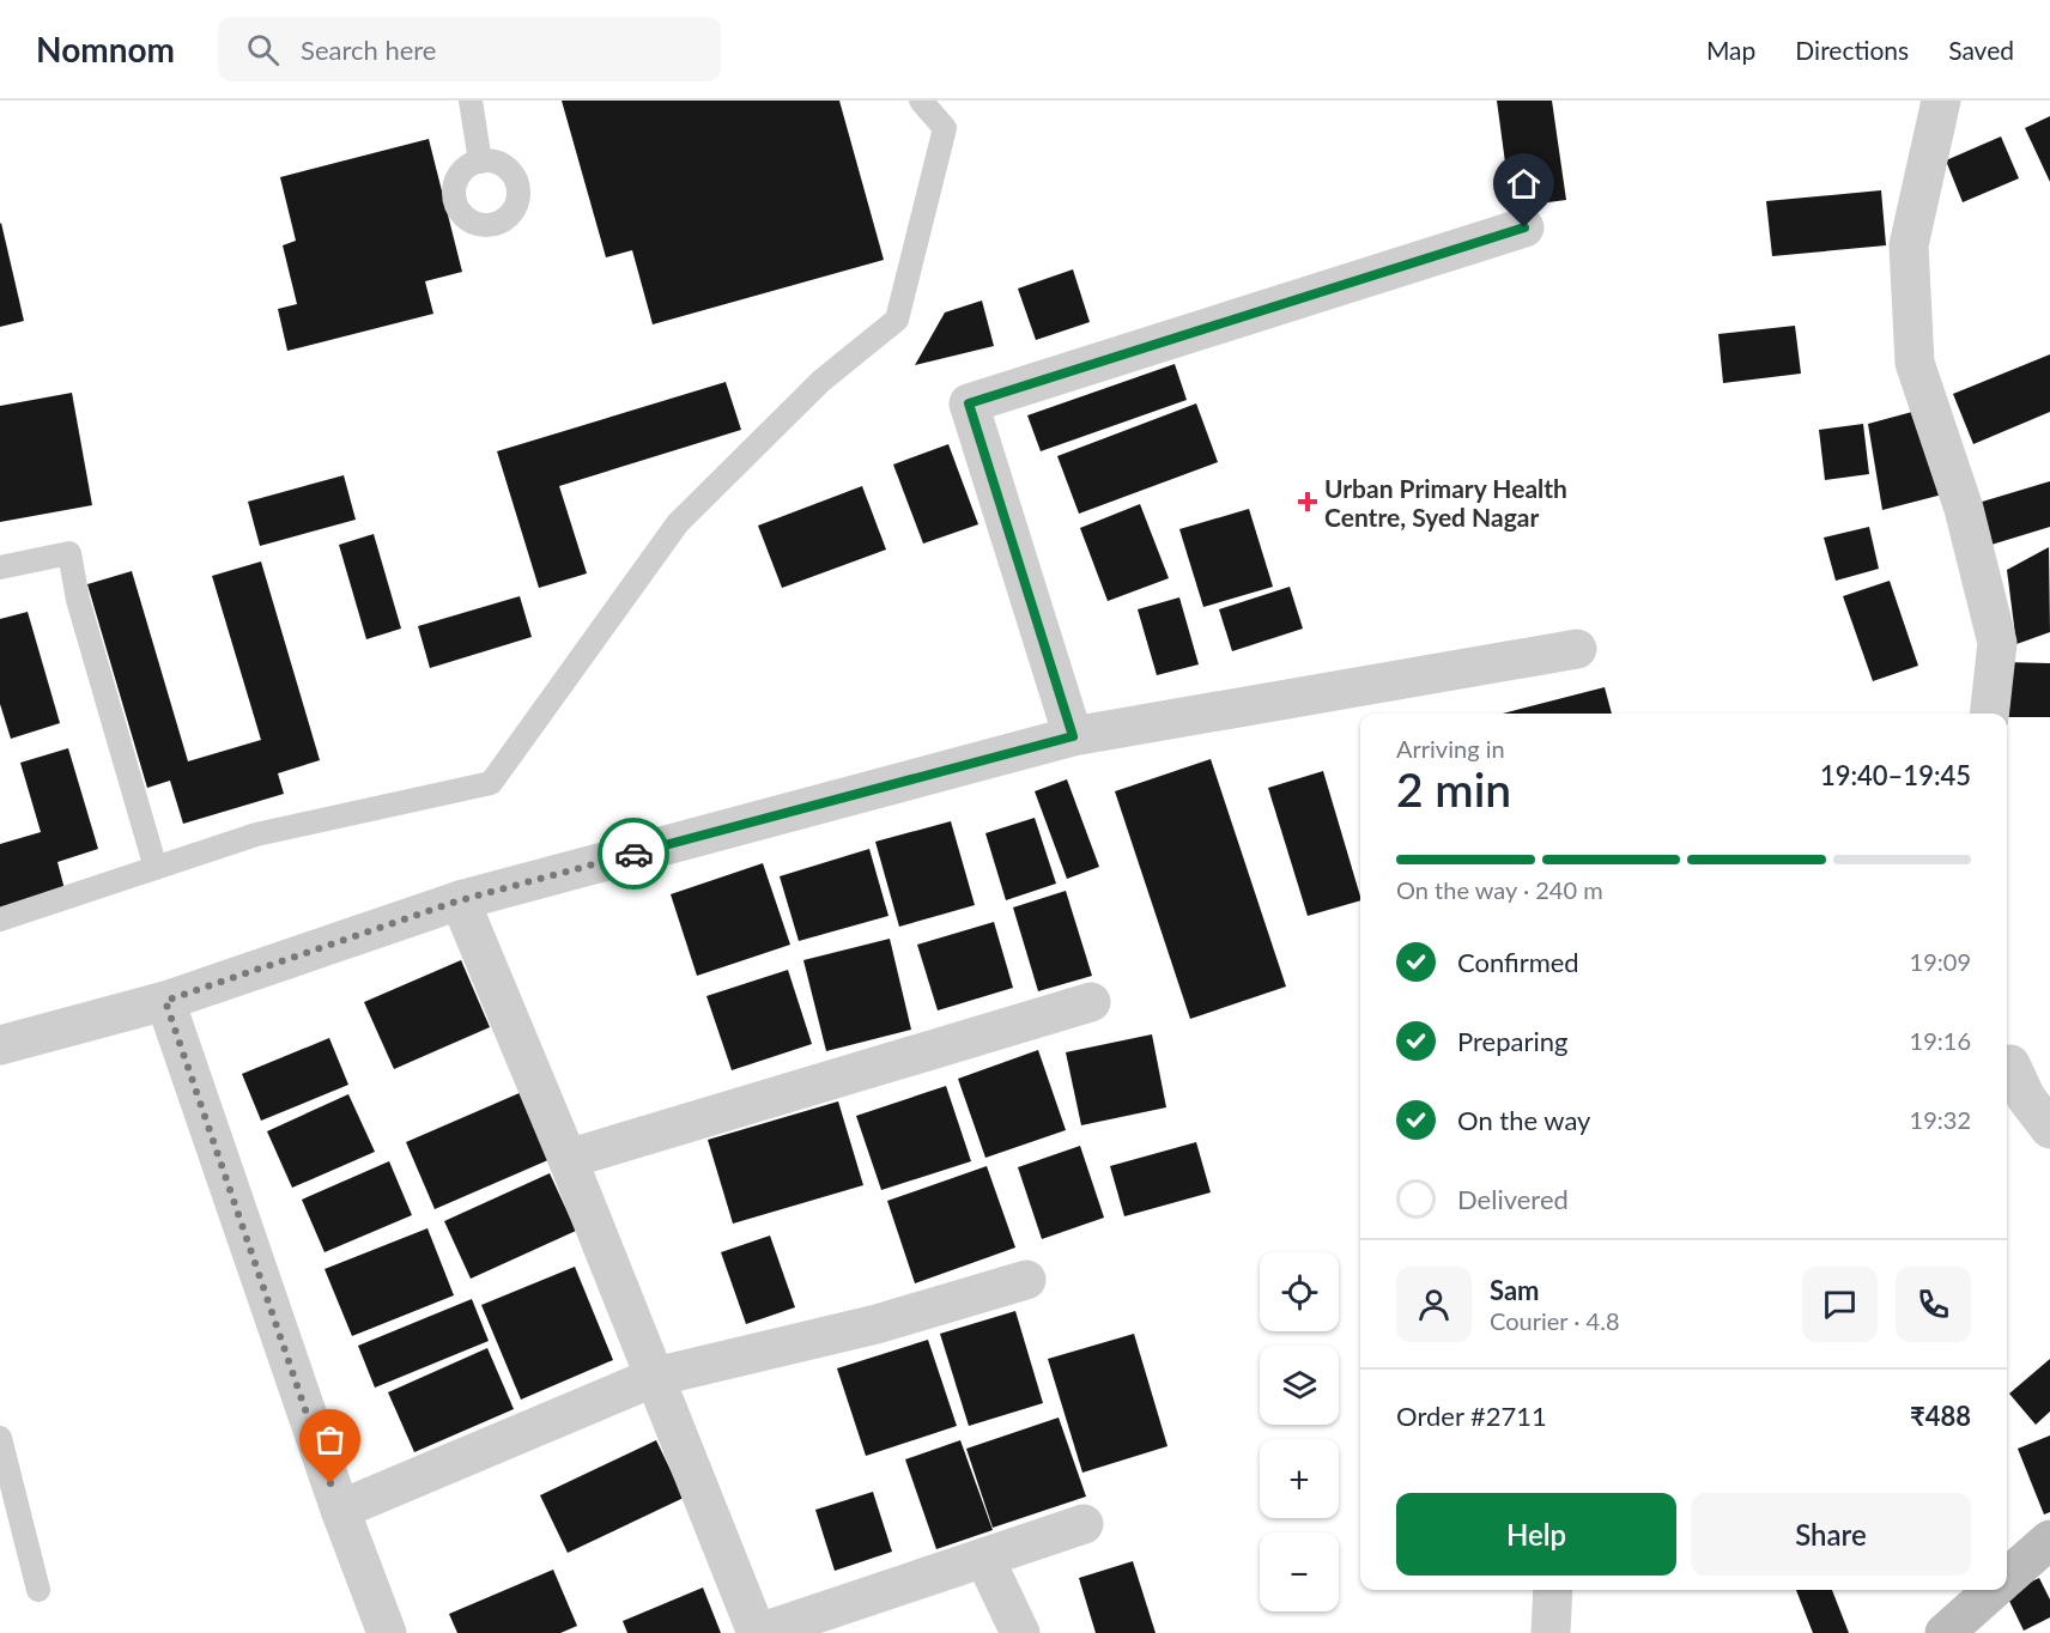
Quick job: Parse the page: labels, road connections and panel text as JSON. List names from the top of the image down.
{
  "places": {
    "health": ["Urban Primary Health Centre, Syed Nagar"]
  },
  "page": {
    "header": "Nomnom",
    "search": "Search here",
    "nav": ["Map", "Directions", "Saved"],
    "heading": ["2 min", "Arriving in", "19:40–19:45"],
    "panel": [
      "Sam",
      "Courier · 4.8",
      "Order #2711",
      "₹488"
    ],
    "bar": "On the way · 240 m",
    "list": [
      ["Confirmed", "19:09"],
      ["Preparing", "19:16"],
      ["On the way", "19:32"],
      "Delivered"
    ],
    "map_buttons": ["+", "−"],
    "buttons": ["Help", "Share"]
  }
}
